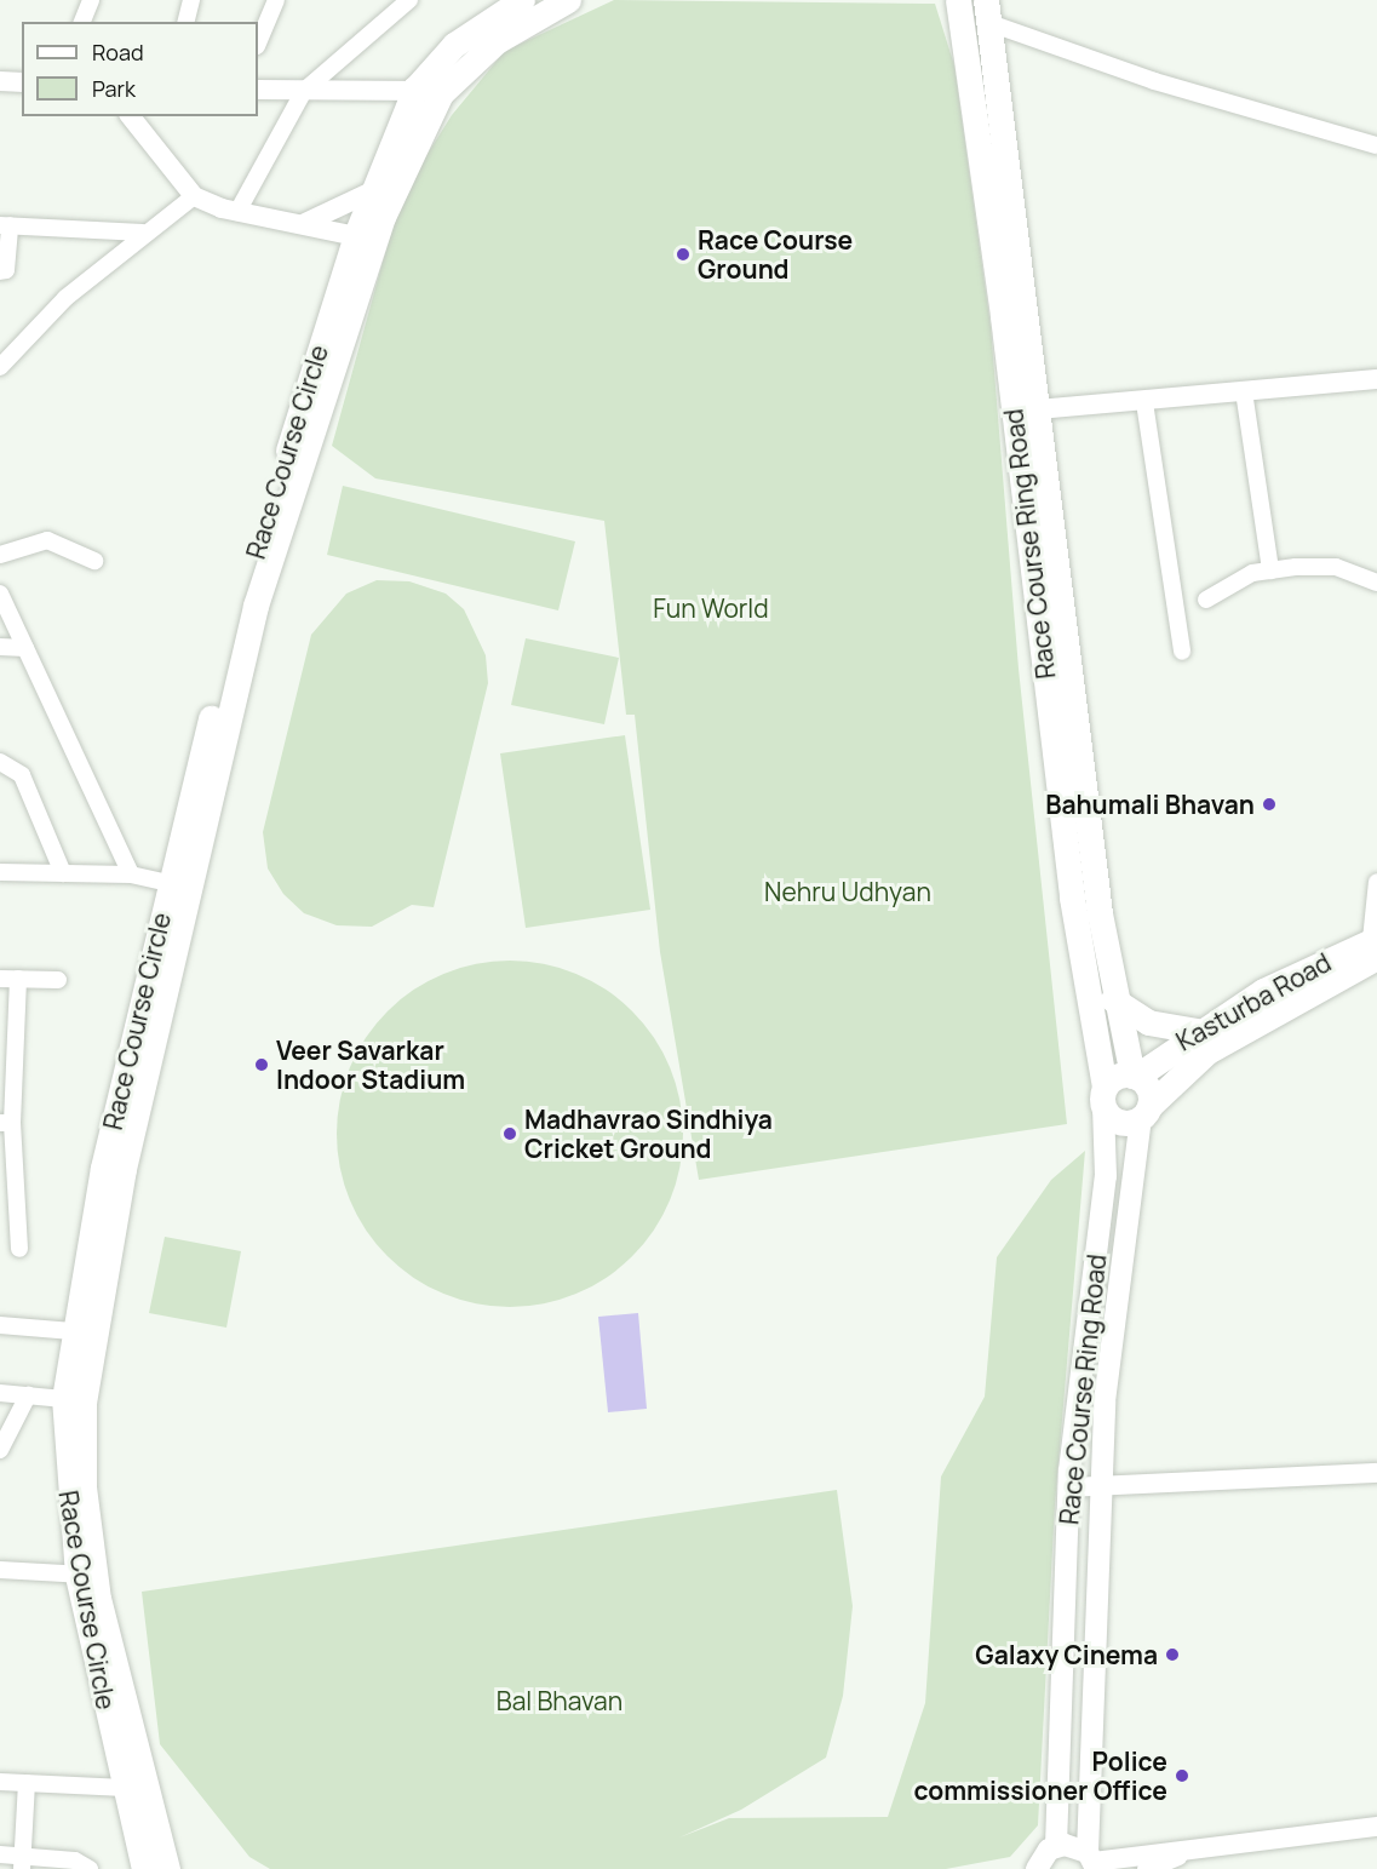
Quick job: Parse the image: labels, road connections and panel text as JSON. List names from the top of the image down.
{
  "streets": {
    "main road": ["Race Course Circle", "Race Course Ring Road", "Kasturba Road"]
  },
  "crossings": [
    ["Race Course Ring Road", "Kasturba Road"]
  ],
  "parks": ["Fun World", "Nehru Udhyan", "Bal Bhavan"],
  "places": [
    "Race Course Ground",
    "Bahumali Bhavan",
    "Veer Savarkar Indoor Stadium",
    "Madhavrao Sindhiya Cricket Ground",
    "Galaxy Cinema",
    "Police commissioner Office"
  ],
  "legend": ["Road", "Park"]
}
